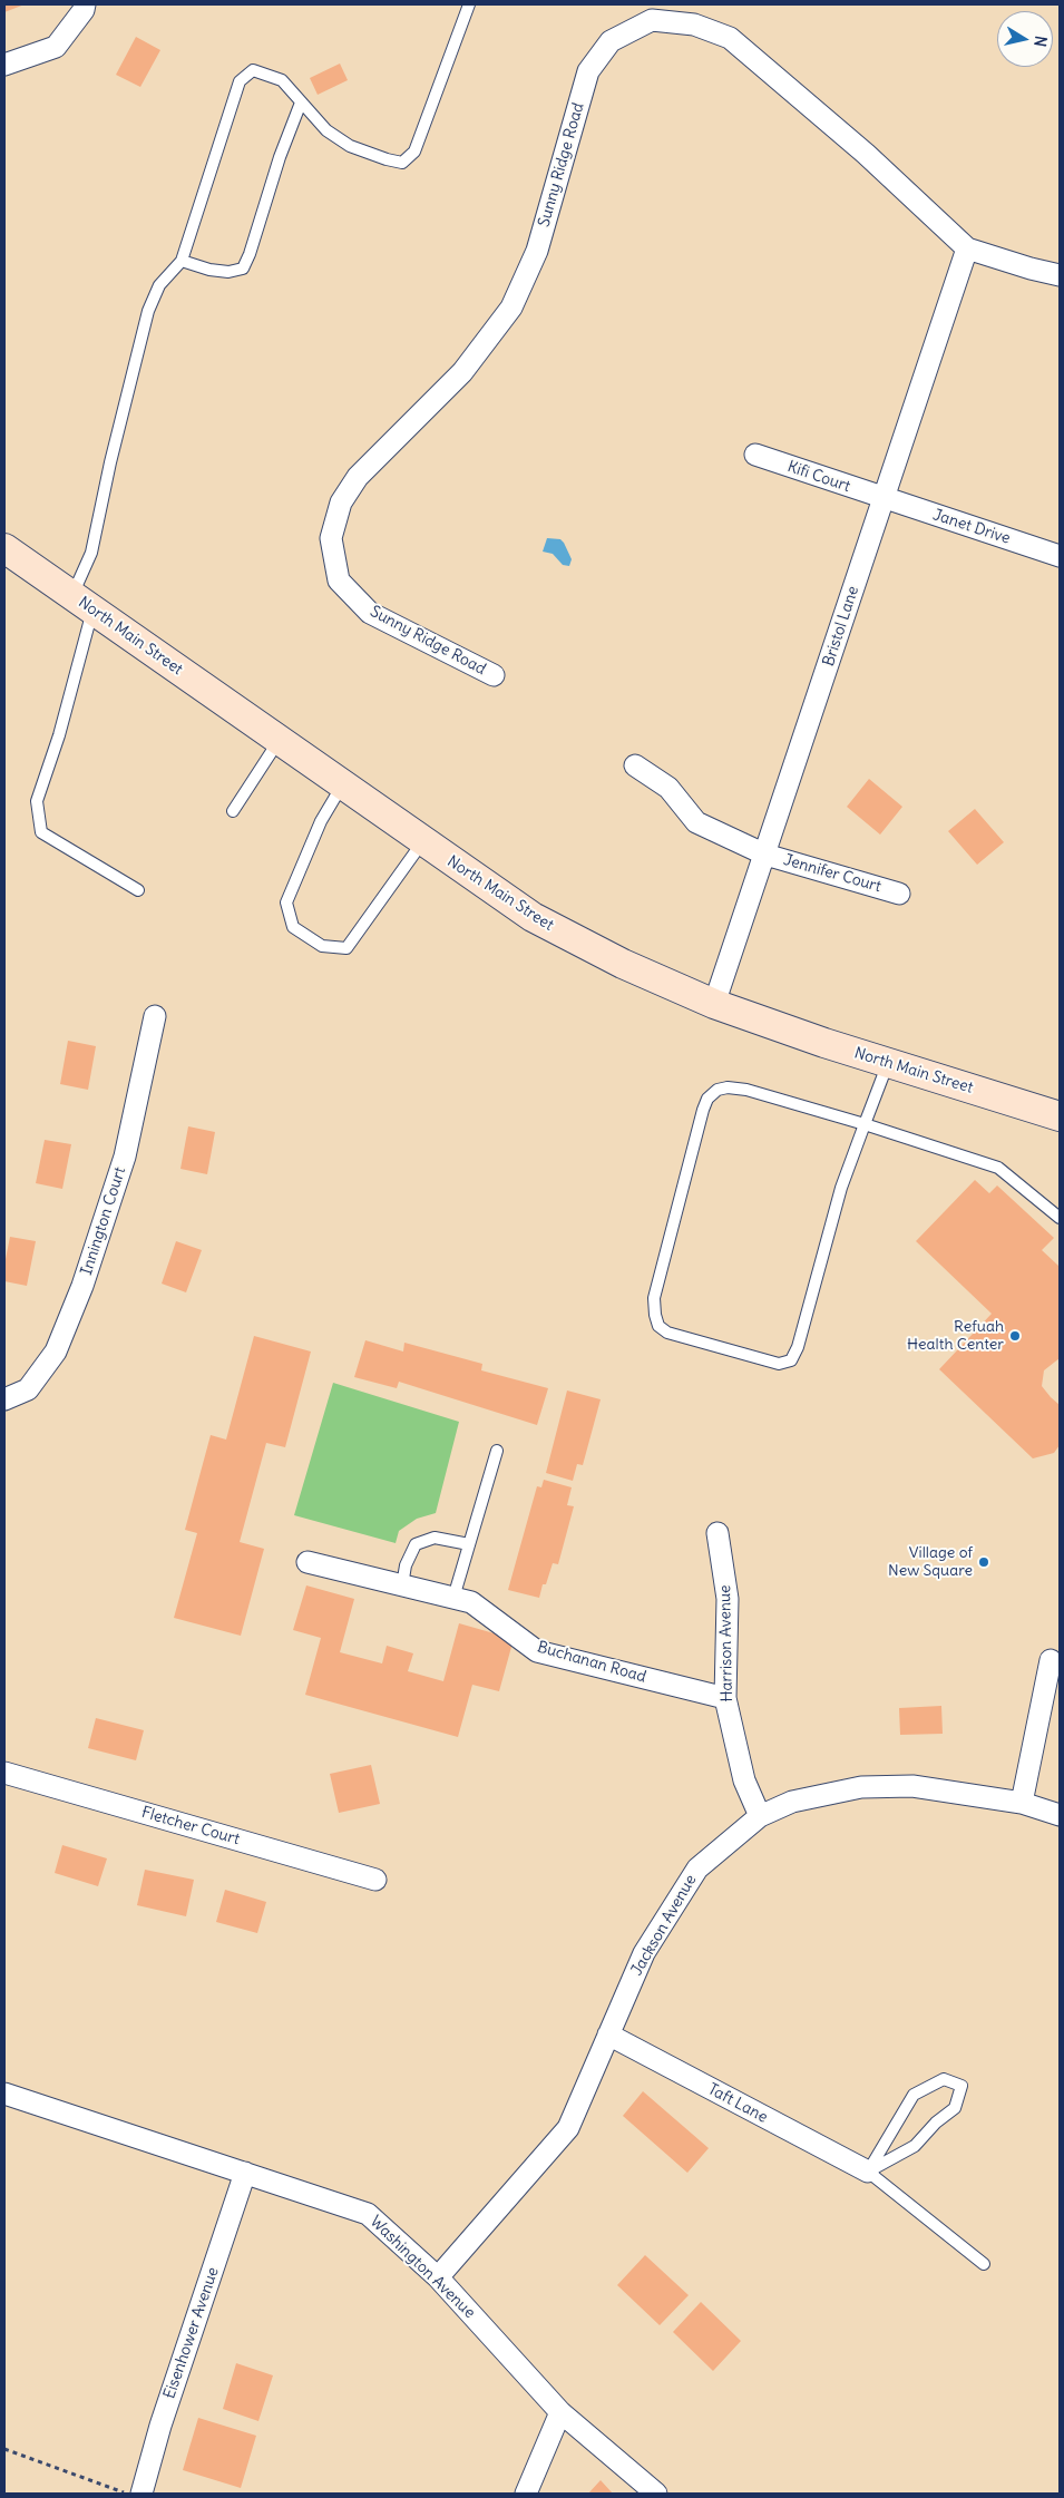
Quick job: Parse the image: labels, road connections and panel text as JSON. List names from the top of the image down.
{
  "streets": {
    "main road": ["North Main Street"],
    "street": [
      "Sunny Ridge Road",
      "Kifi Court",
      "Janet Drive",
      "Bristol Lane",
      "Jennifer Court",
      "Innington Court",
      "Harrison Avenue",
      "Buchanan Road",
      "Fletcher Court",
      "Jackson Avenue",
      "Taft Lane",
      "Washington Avenue",
      "Eisenhower Avenue"
    ]
  },
  "crossings": [
    ["Sunny Ridge Road", "Bristol Lane"],
    ["Kifi Court", "Janet Drive"],
    ["Kifi Court", "Bristol Lane"],
    ["Janet Drive", "Bristol Lane"],
    ["Bristol Lane", "North Main Street"],
    ["Bristol Lane", "Jennifer Court"],
    ["Harrison Avenue", "Buchanan Road"],
    ["Harrison Avenue", "Jackson Avenue"],
    ["Jackson Avenue", "Taft Lane"],
    ["Jackson Avenue", "Washington Avenue"],
    ["Washington Avenue", "Eisenhower Avenue"]
  ],
  "places": ["Refuah Health Center", "Village of New Square"],
  "north": "right"
}
